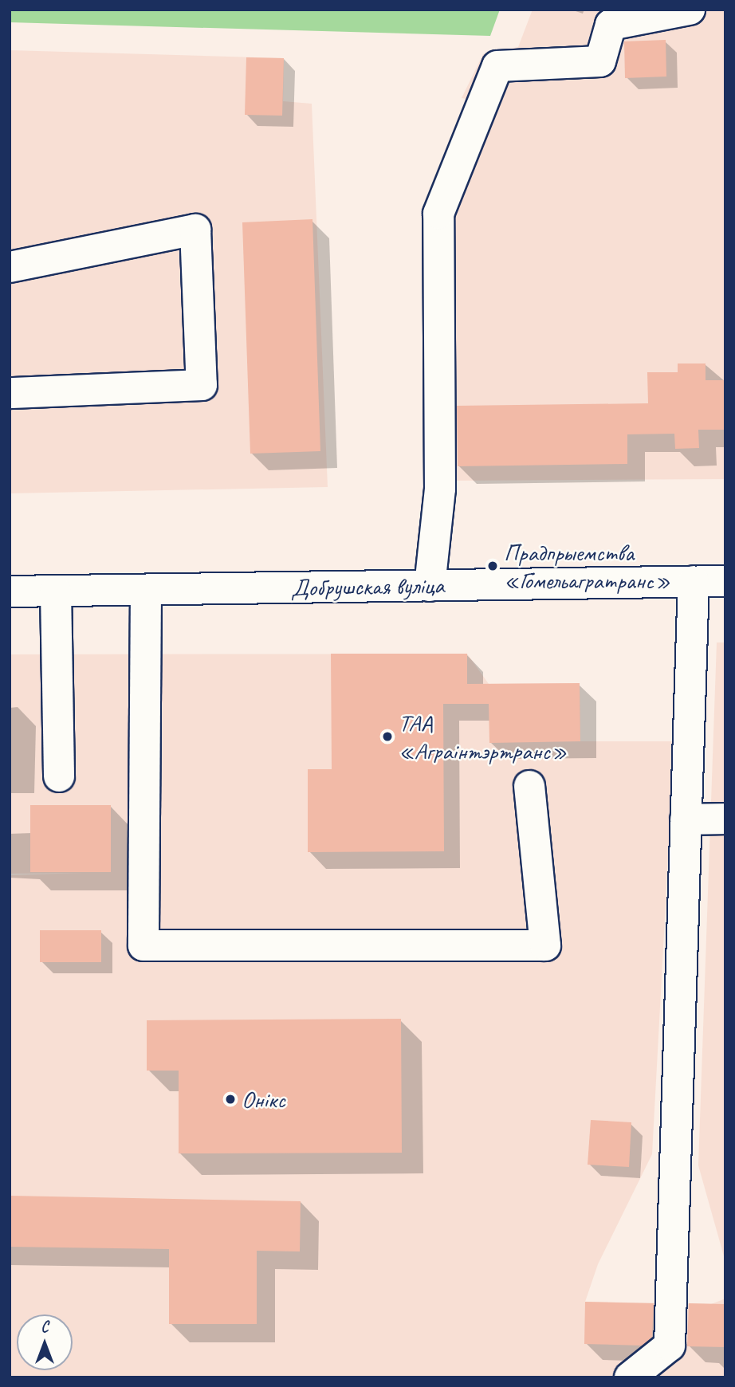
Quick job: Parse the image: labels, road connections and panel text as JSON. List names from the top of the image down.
{
  "streets": {
    "street": ["Добрушская вуліца"]
  },
  "places": ["Прадпрыемства «Гомельагратранс»", "ТАА «Аграінтэртранс»", "Онікс"],
  "north": "top"
}
